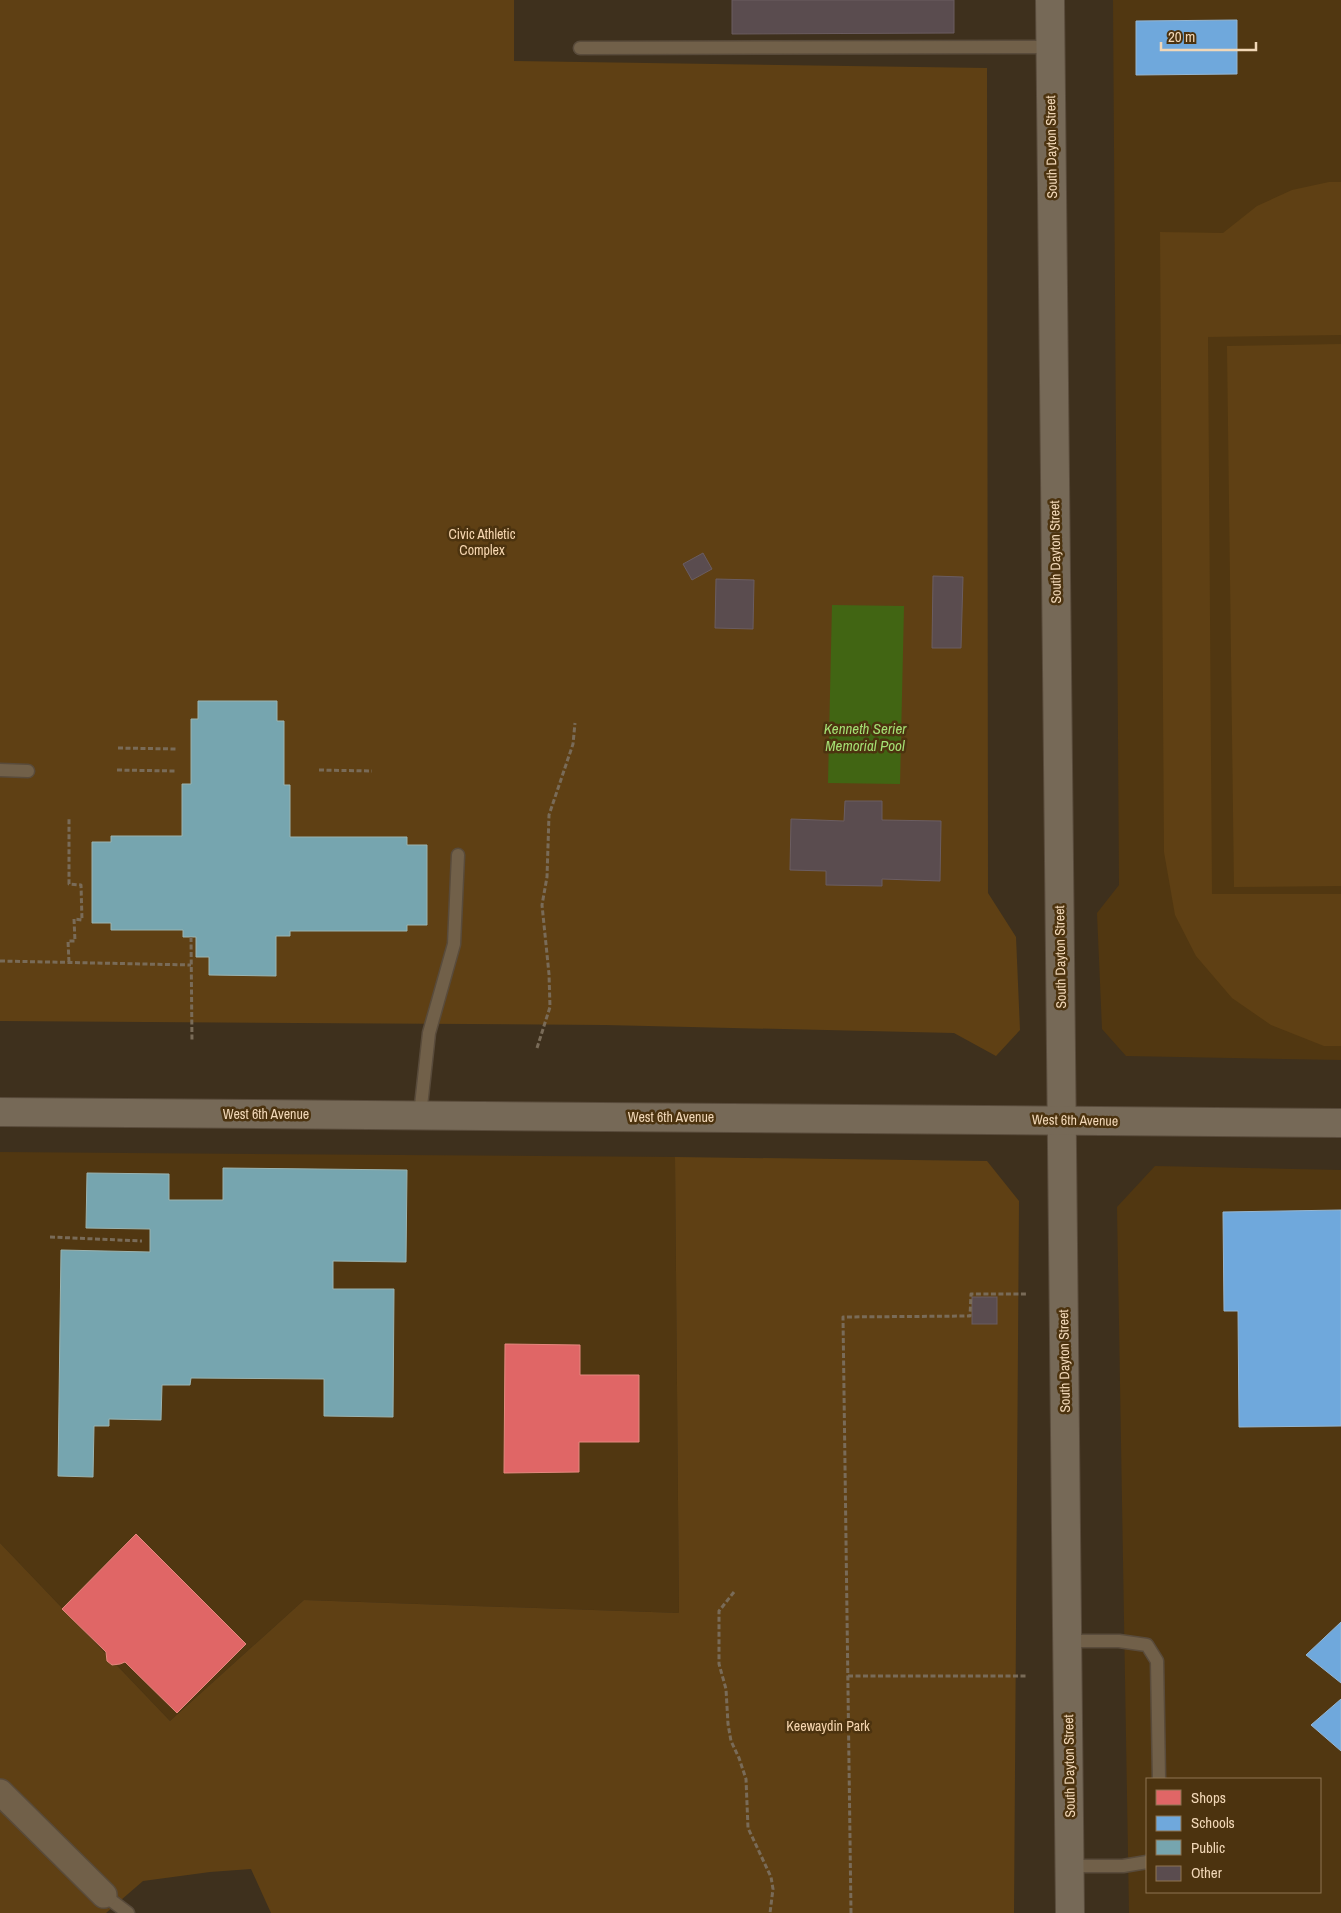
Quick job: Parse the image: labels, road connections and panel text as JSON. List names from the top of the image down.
{
  "streets": {
    "street": ["South Dayton Street", "West 6th Avenue"]
  },
  "crossings": [
    ["South Dayton Street", "West 6th Avenue"]
  ],
  "water": ["Kenneth Serier Memorial Pool"],
  "parks": ["Civic Athletic Complex", "Keewaydin Park"],
  "legend": [
    "Shops",
    "Schools",
    "Public",
    "Other"
  ],
  "scale_bar": "20 m"
}
